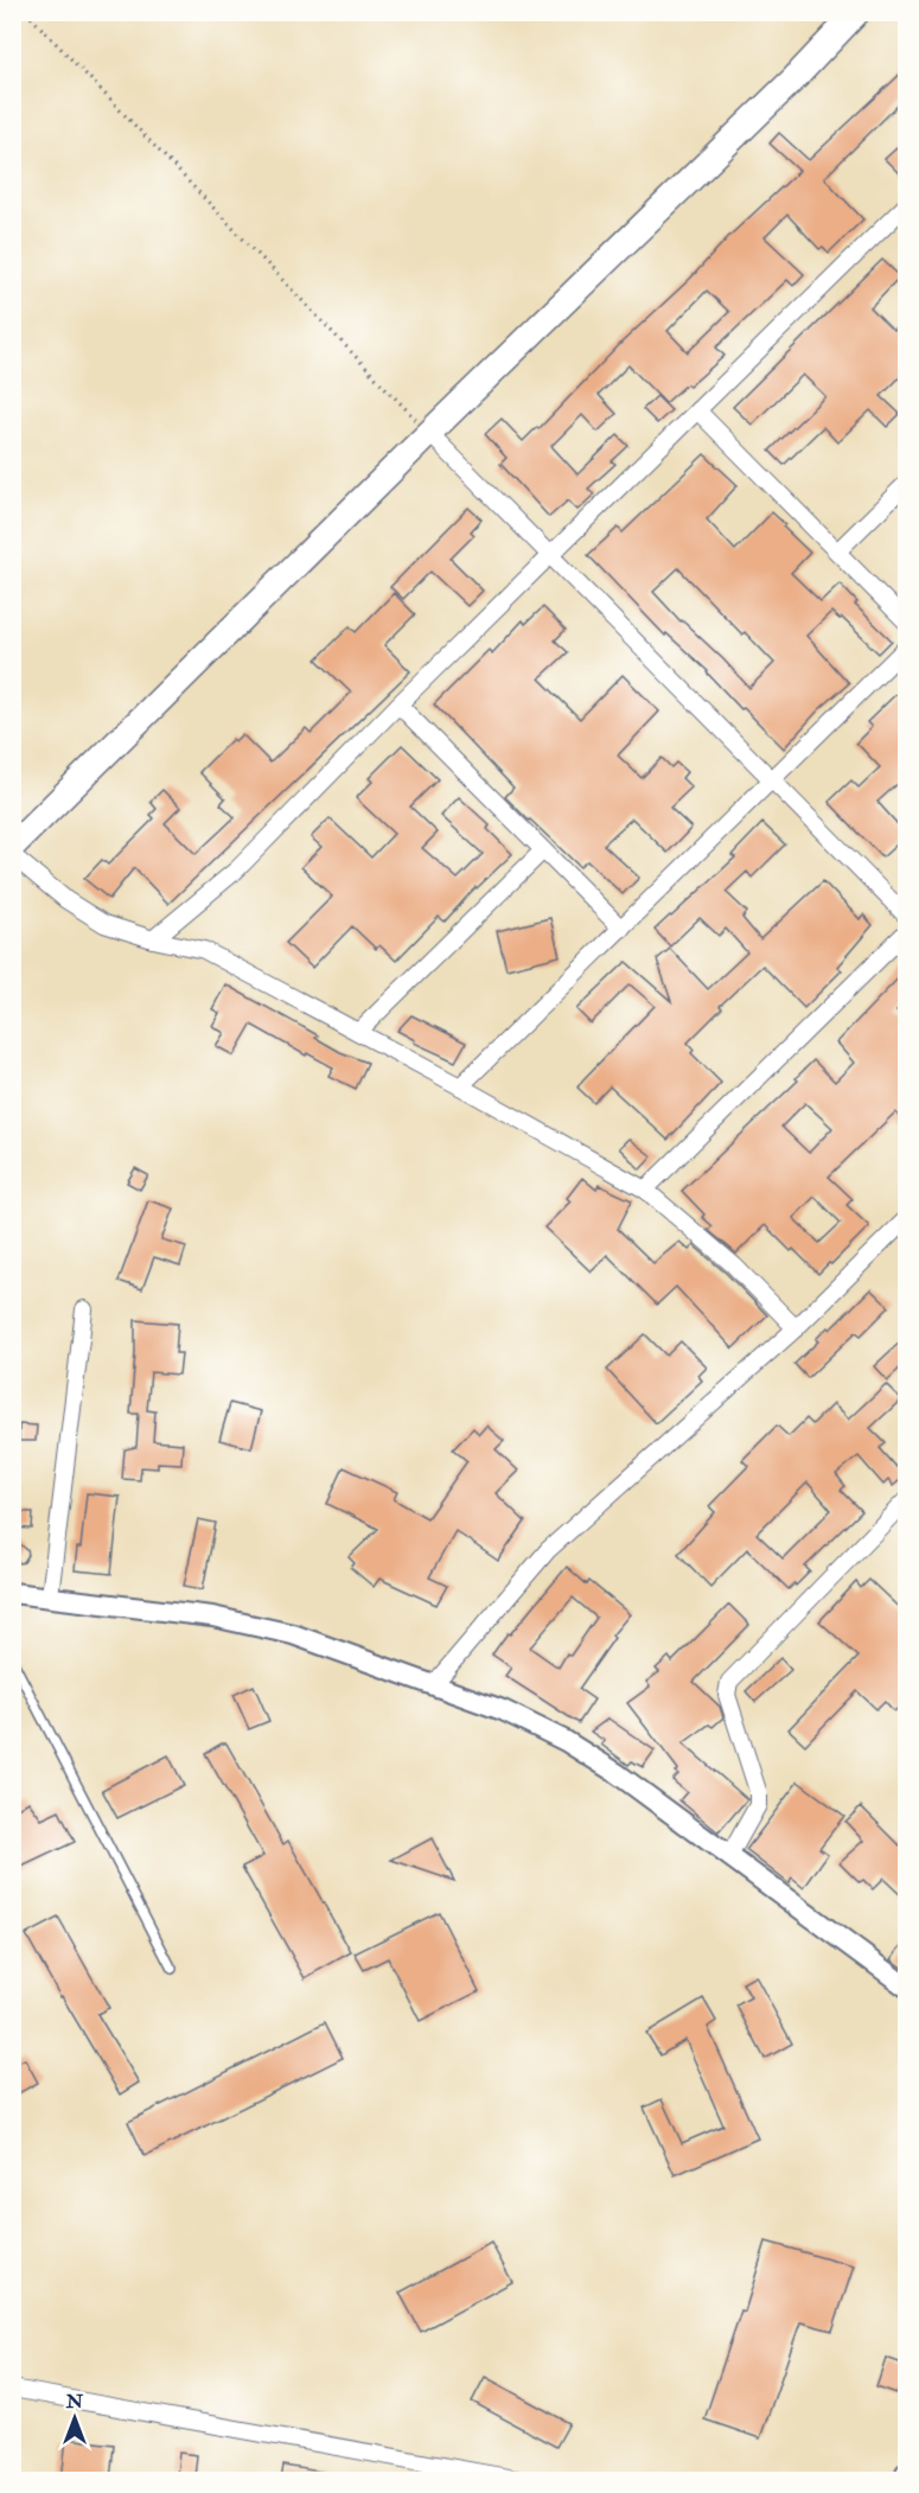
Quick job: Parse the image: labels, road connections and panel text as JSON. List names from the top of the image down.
{
  "north": "top"
}
